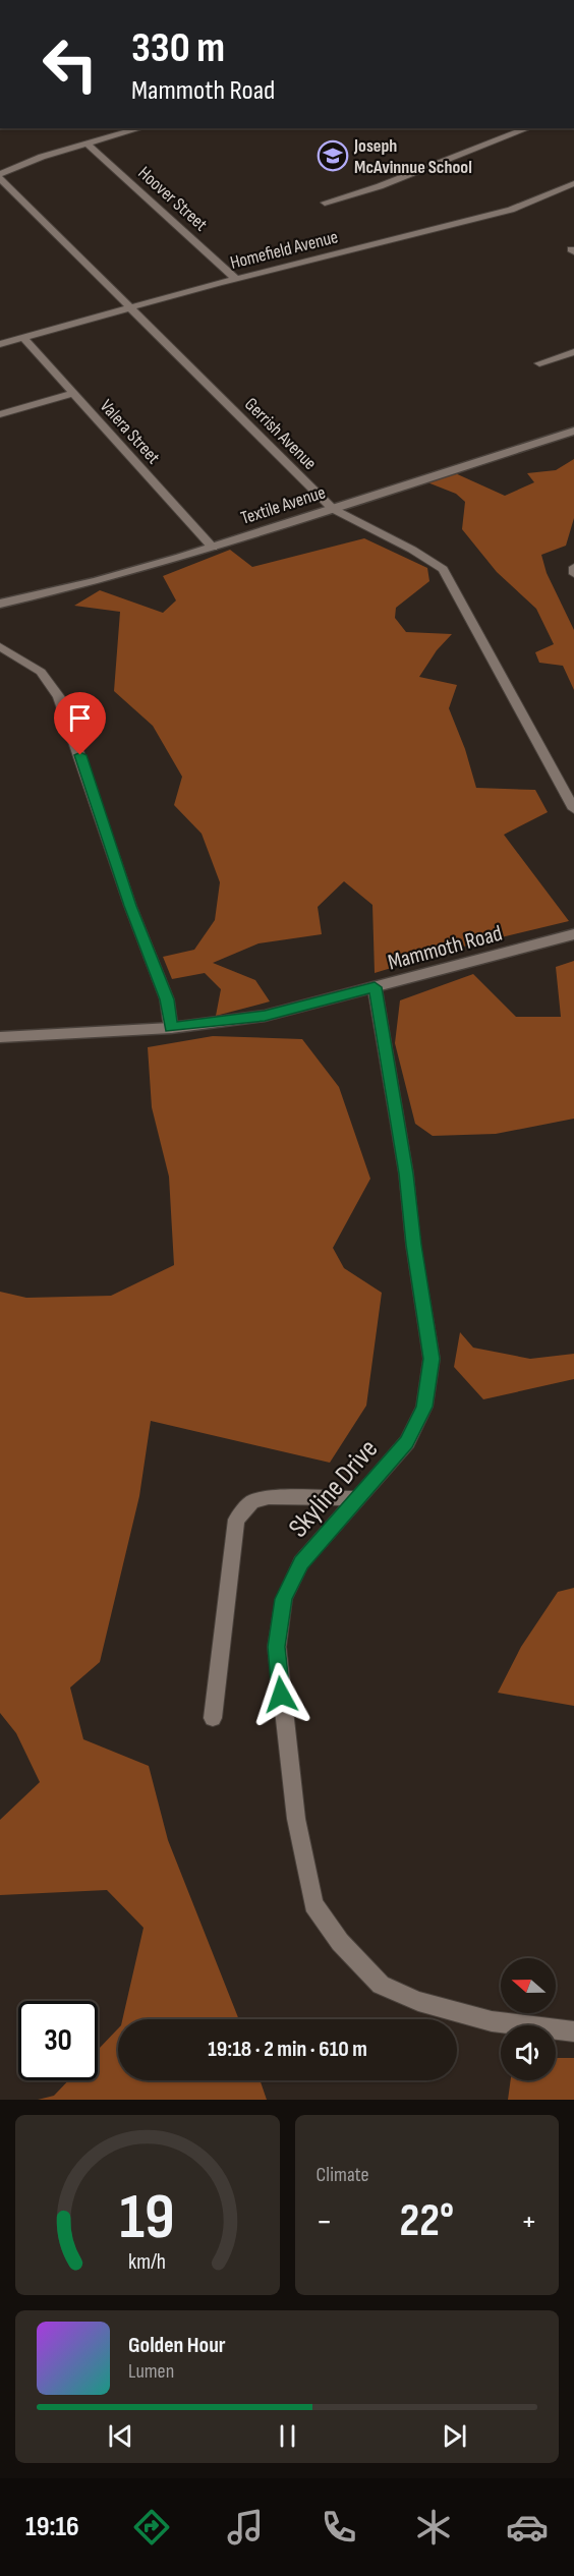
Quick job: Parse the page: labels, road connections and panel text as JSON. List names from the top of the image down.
{
  "streets": {
    "main road": ["Textile Avenue", "Mammoth Road"],
    "street": [
      "Hoover Street",
      "Homefield Avenue",
      "Valera Street",
      "Gerrish Avenue",
      "Skyline Drive"
    ]
  },
  "crossings": [
    ["Hoover Street", "Homefield Avenue"],
    ["Homefield Avenue", "Valera Street"],
    ["Homefield Avenue", "Gerrish Avenue"],
    ["Valera Street", "Textile Avenue"],
    ["Gerrish Avenue", "Textile Avenue"],
    ["Mammoth Road", "Skyline Drive"]
  ],
  "places": {
    "school or university": ["Joseph McAvinnue School"]
  },
  "north": "left",
  "page": {
    "turn": ["330 m", "Mammoth Road"],
    "limit": "30",
    "trip": "19:18 · 2 min · 610 m",
    "tile": "Climate",
    "heat": ["−", "22°", "+"],
    "song": ["Golden Hour", "Lumen"],
    "tabs": "19:16",
    "gauge": ["19", "km/h"]
  }
}
